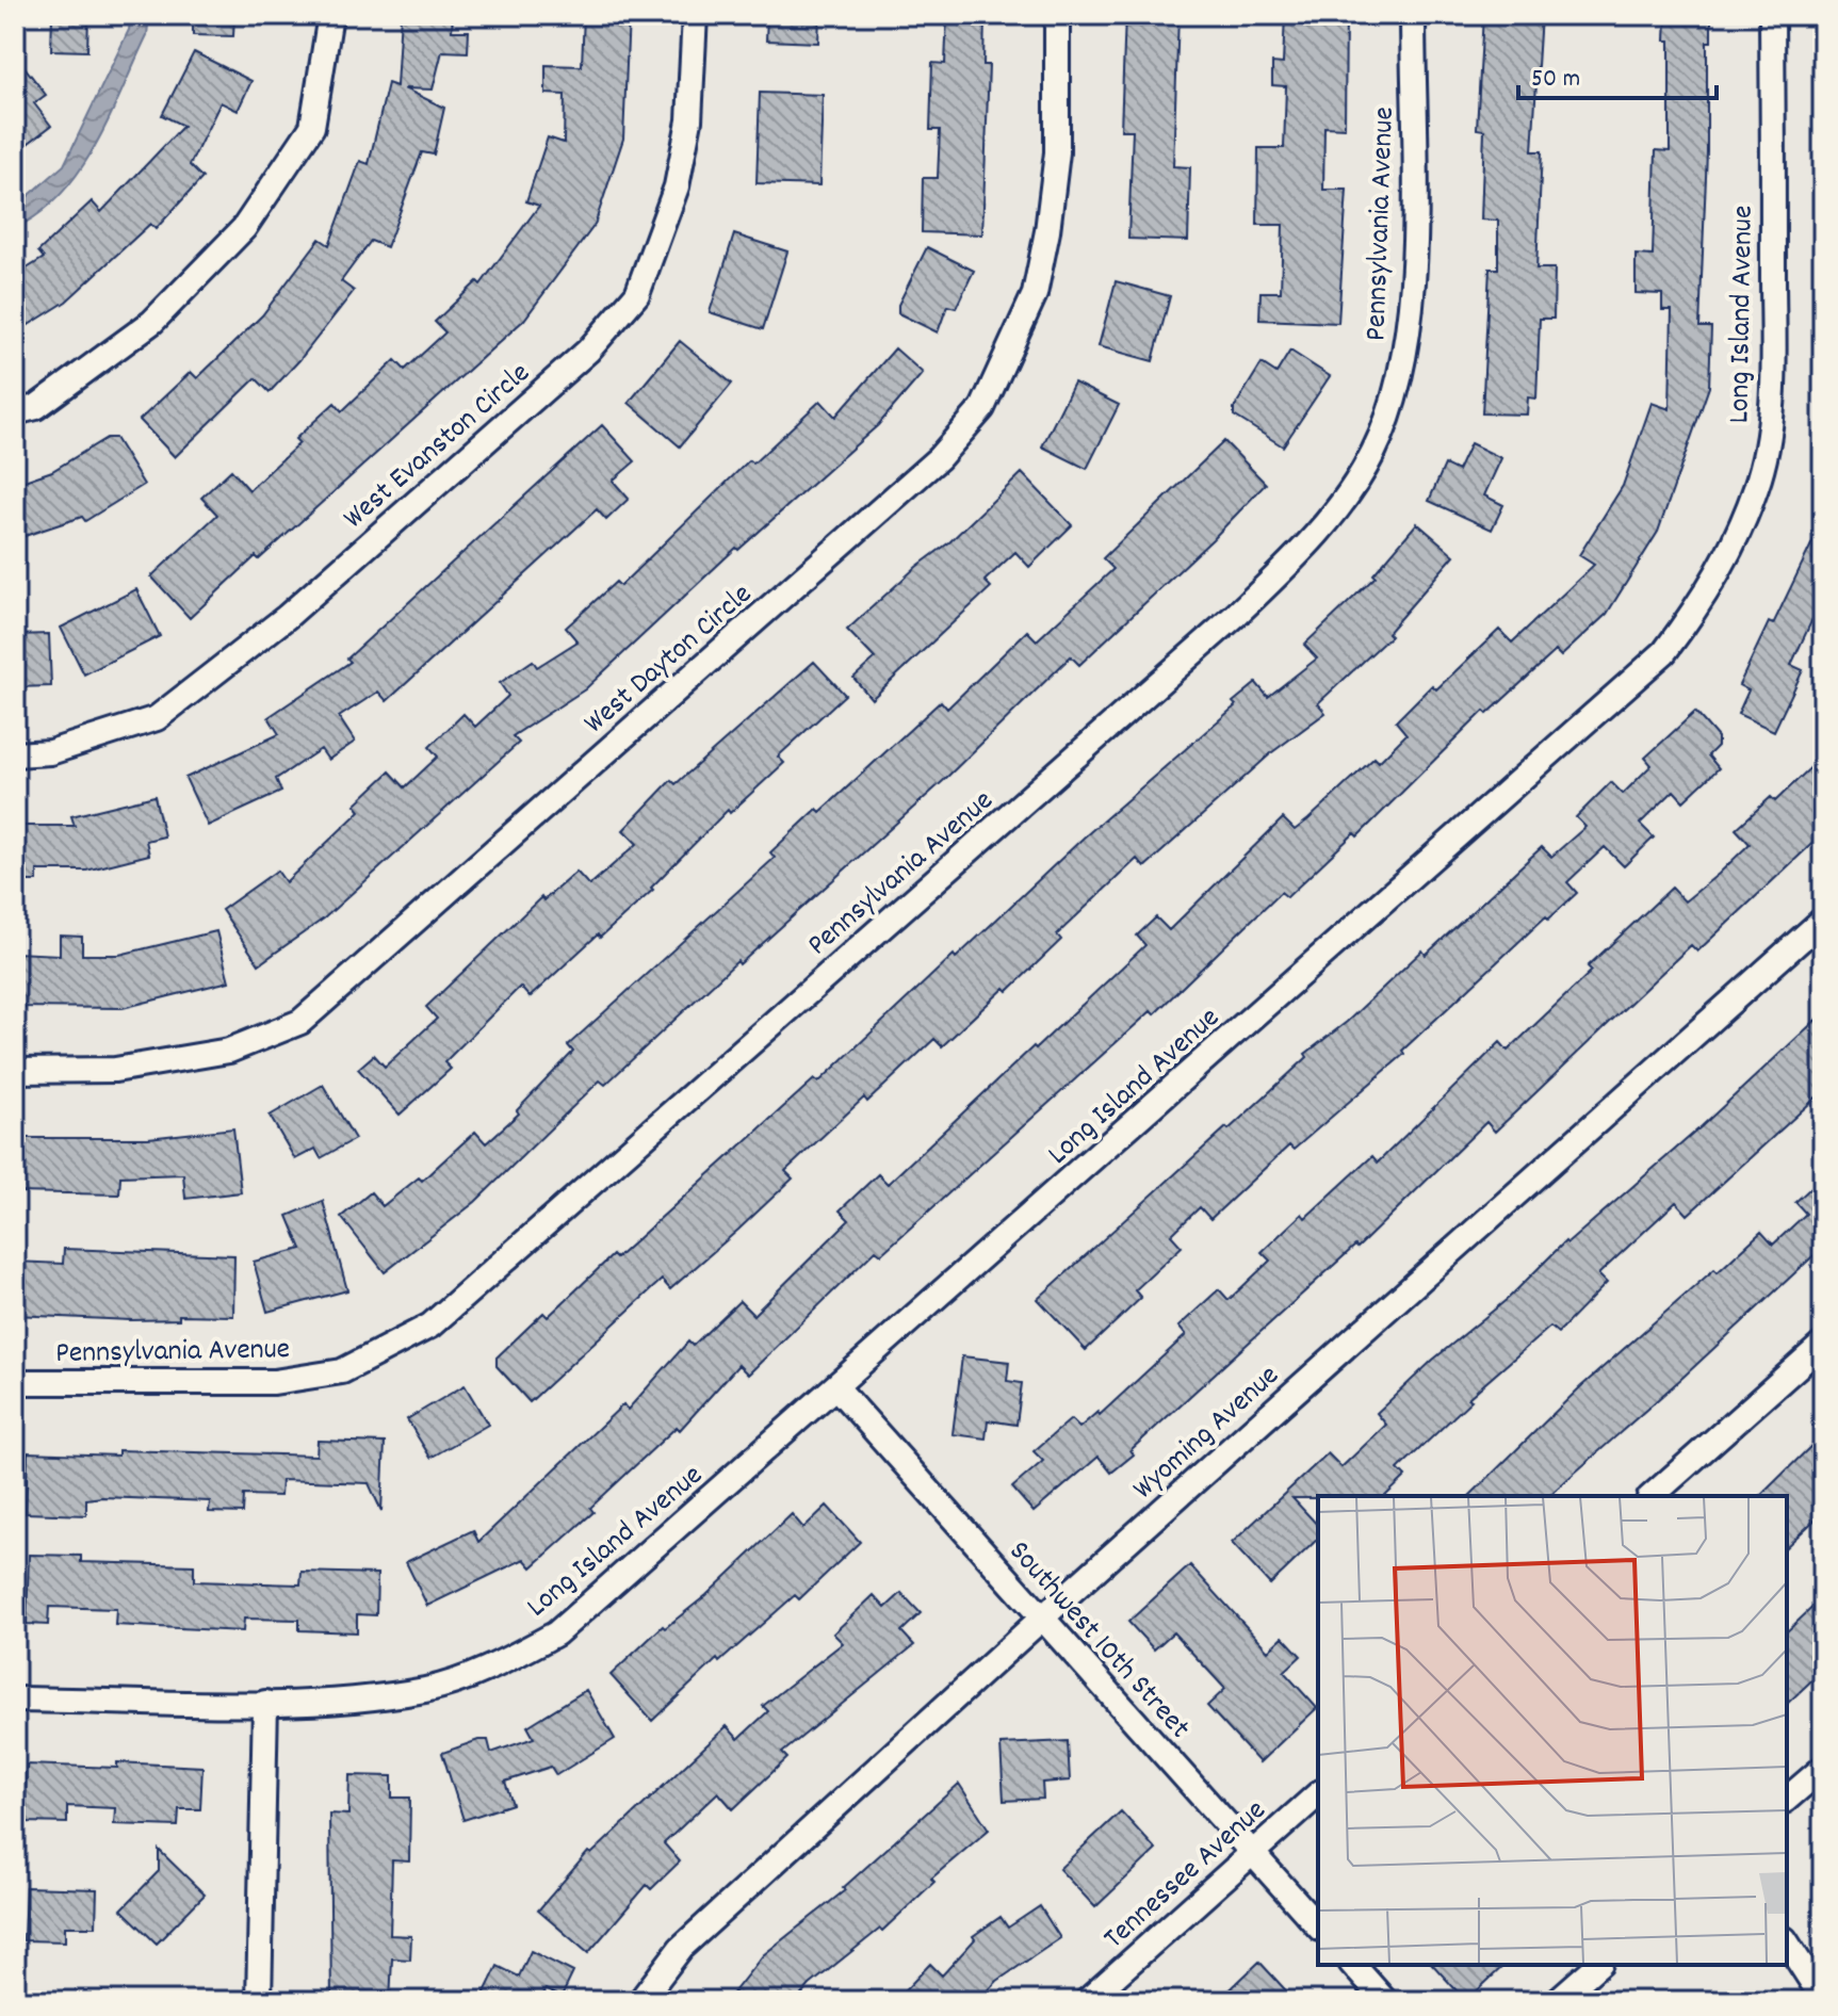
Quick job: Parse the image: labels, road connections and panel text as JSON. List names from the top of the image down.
{
  "streets": {
    "street": [
      "Pennsylvania Avenue",
      "Long Island Avenue",
      "West Evanston Circle",
      "West Dayton Circle",
      "Wyoming Avenue",
      "Southwest 10th Street",
      "Tennessee Avenue"
    ]
  },
  "crossings": [
    ["Long Island Avenue", "Southwest 10th Street"],
    ["Wyoming Avenue", "Southwest 10th Street"],
    ["Southwest 10th Street", "Tennessee Avenue"]
  ],
  "scale_bar": "50 m"
}
